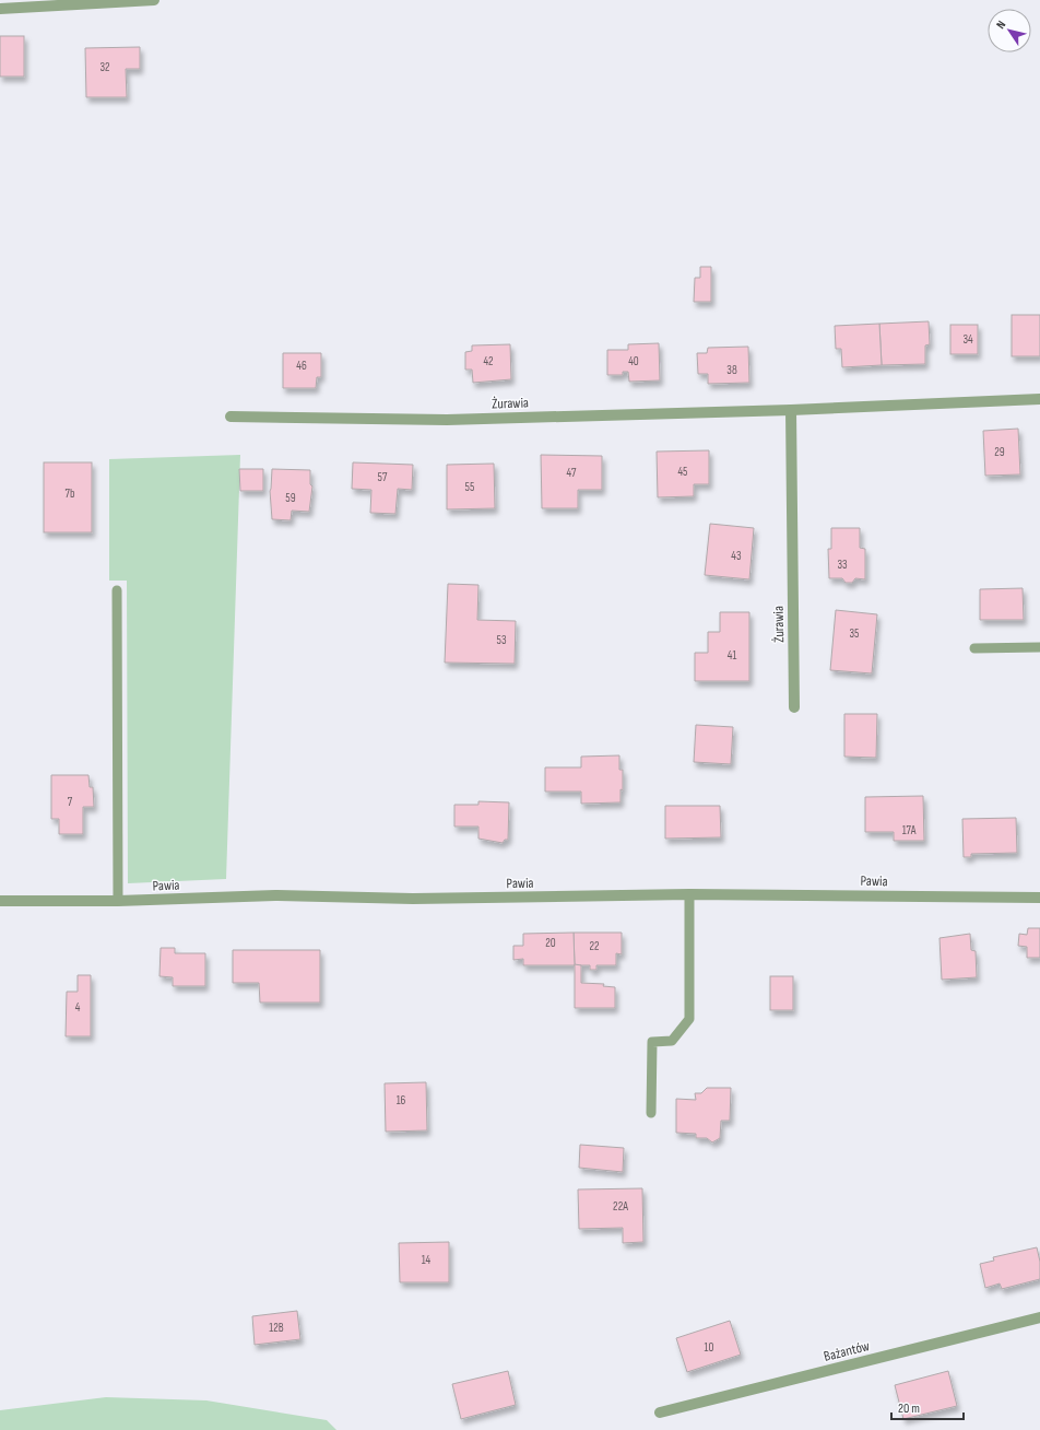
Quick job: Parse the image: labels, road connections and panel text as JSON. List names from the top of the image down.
{
  "streets": {
    "street": ["Żurawia", "Pawia", "Bażantów"]
  },
  "house_numbers": [
    "32",
    "34",
    "42",
    "40",
    "46",
    "38",
    "29",
    "45",
    "47",
    "57",
    "55",
    "7b",
    "59",
    "43",
    "33",
    "35",
    "53",
    "41",
    "7",
    "17A",
    "20",
    "22",
    "4",
    "16",
    "22A",
    "14",
    "12B",
    "10"
  ],
  "scale_bar": "20 m",
  "north": "top left"
}
